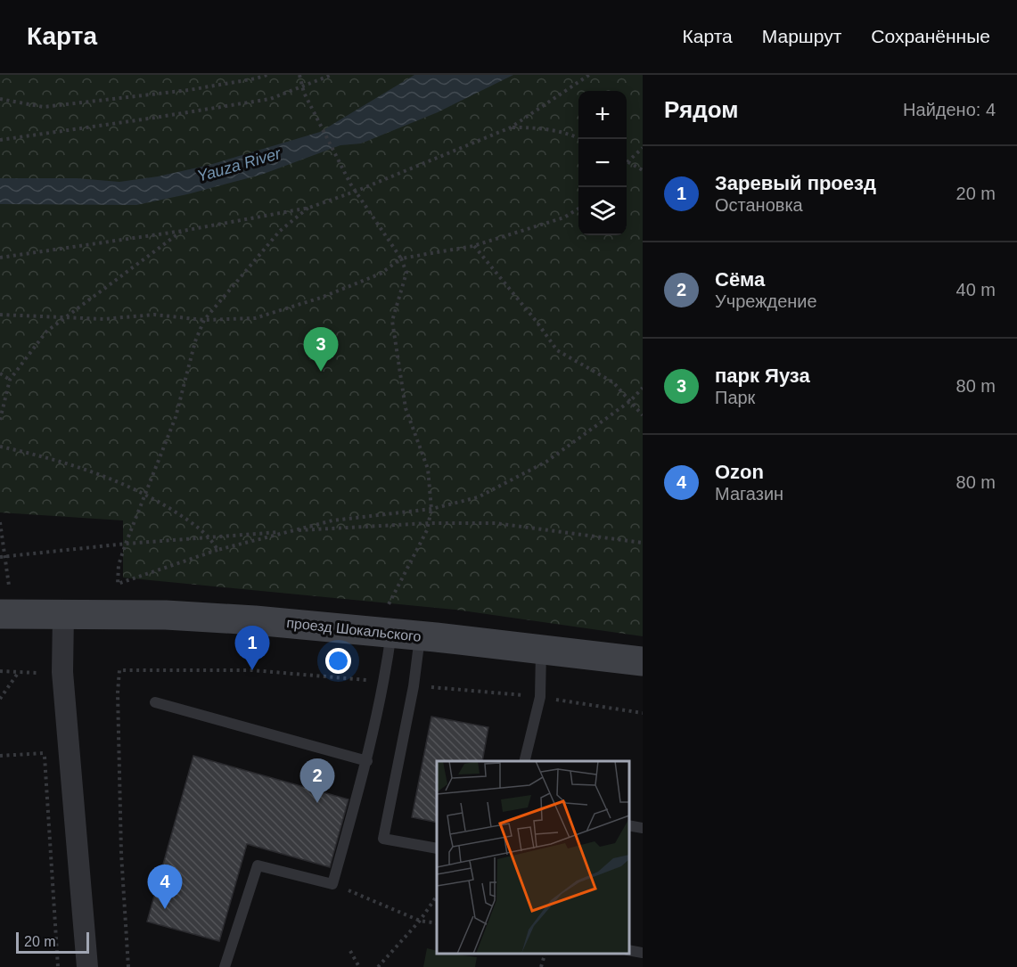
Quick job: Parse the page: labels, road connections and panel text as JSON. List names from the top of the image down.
{
  "streets": {
    "street": ["проезд Шокальского"]
  },
  "water": ["Yauza River"],
  "scale_bar": "20 m",
  "page": {
    "header": "Карта",
    "nav": ["Карта", "Маршрут", "Сохранённые"],
    "heading": ["Рядом", "Найдено: 4"],
    "map_buttons": ["+", "−"],
    "list": [
      {
        "mark": "1",
        "name": "Заревый проезд",
        "note": "Остановка",
        "value": "20 m"
      },
      {
        "mark": "2",
        "name": "Сёма",
        "note": "Учреждение",
        "value": "40 m"
      },
      {
        "mark": "3",
        "name": "парк Яуза",
        "note": "Парк",
        "value": "80 m"
      },
      {
        "mark": "4",
        "name": "Ozon",
        "note": "Магазин",
        "value": "80 m"
      }
    ],
    "pins": [
      "3",
      "1",
      "2",
      "4"
    ],
    "scale": "20 m"
  }
}
